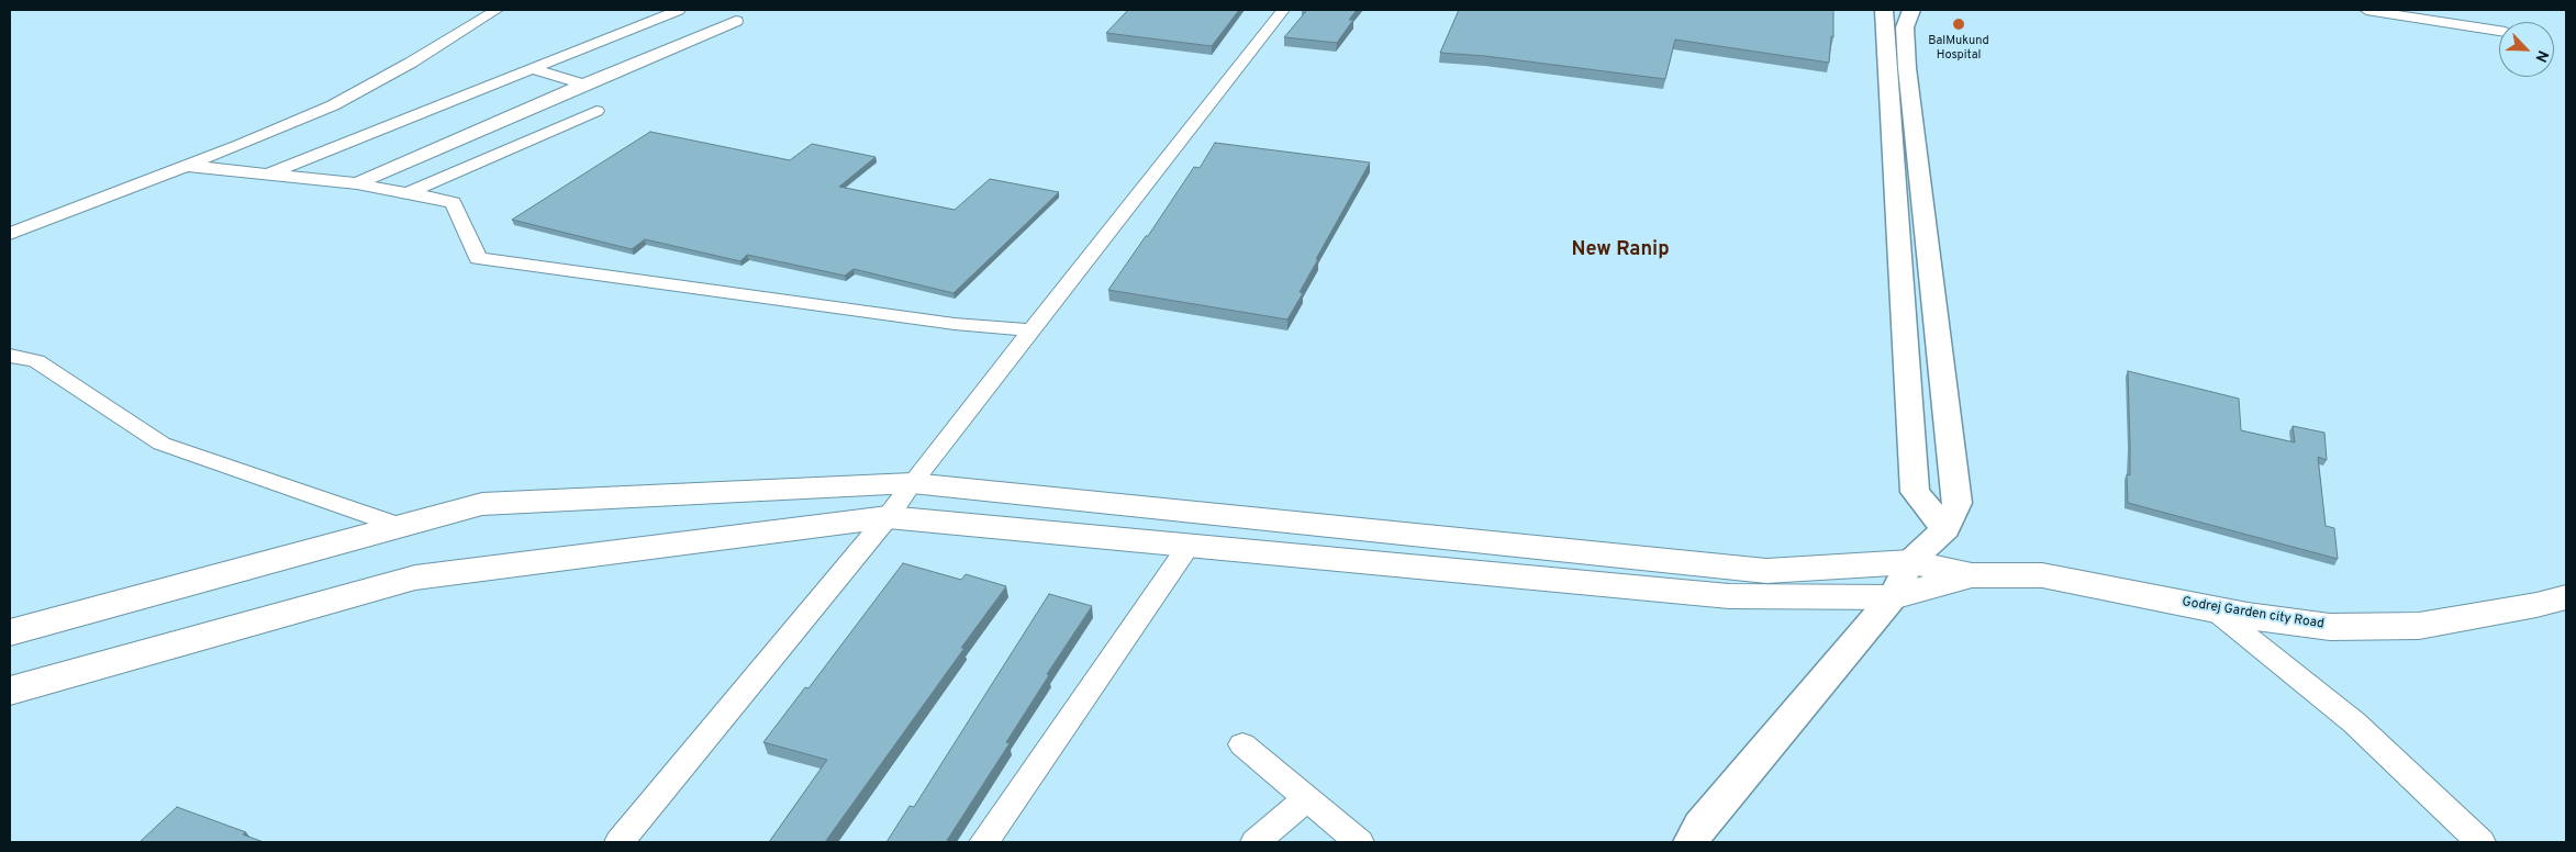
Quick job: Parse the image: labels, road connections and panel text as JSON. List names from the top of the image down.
{
  "streets": {
    "main road": ["Godrej Garden city Road"]
  },
  "districts": ["New Ranip"],
  "places": ["BalMukund Hospital"],
  "north": "bottom right"
}
